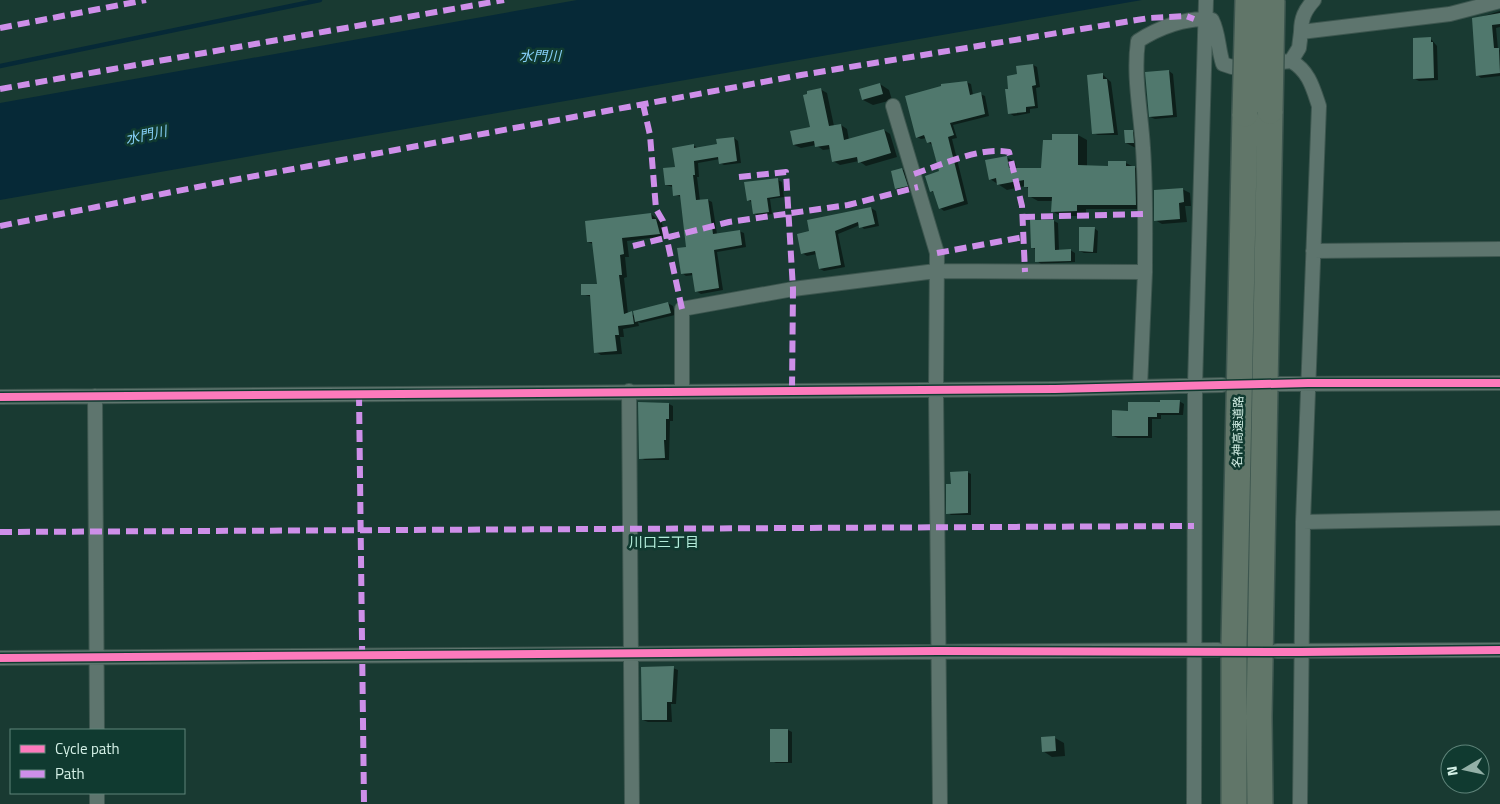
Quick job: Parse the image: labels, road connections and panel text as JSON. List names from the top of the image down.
{
  "streets": {
    "highway": ["名神高速道路"]
  },
  "districts": ["川口三丁目"],
  "water": ["水門川"],
  "legend": ["Cycle path", "Path"],
  "north": "left"
}
